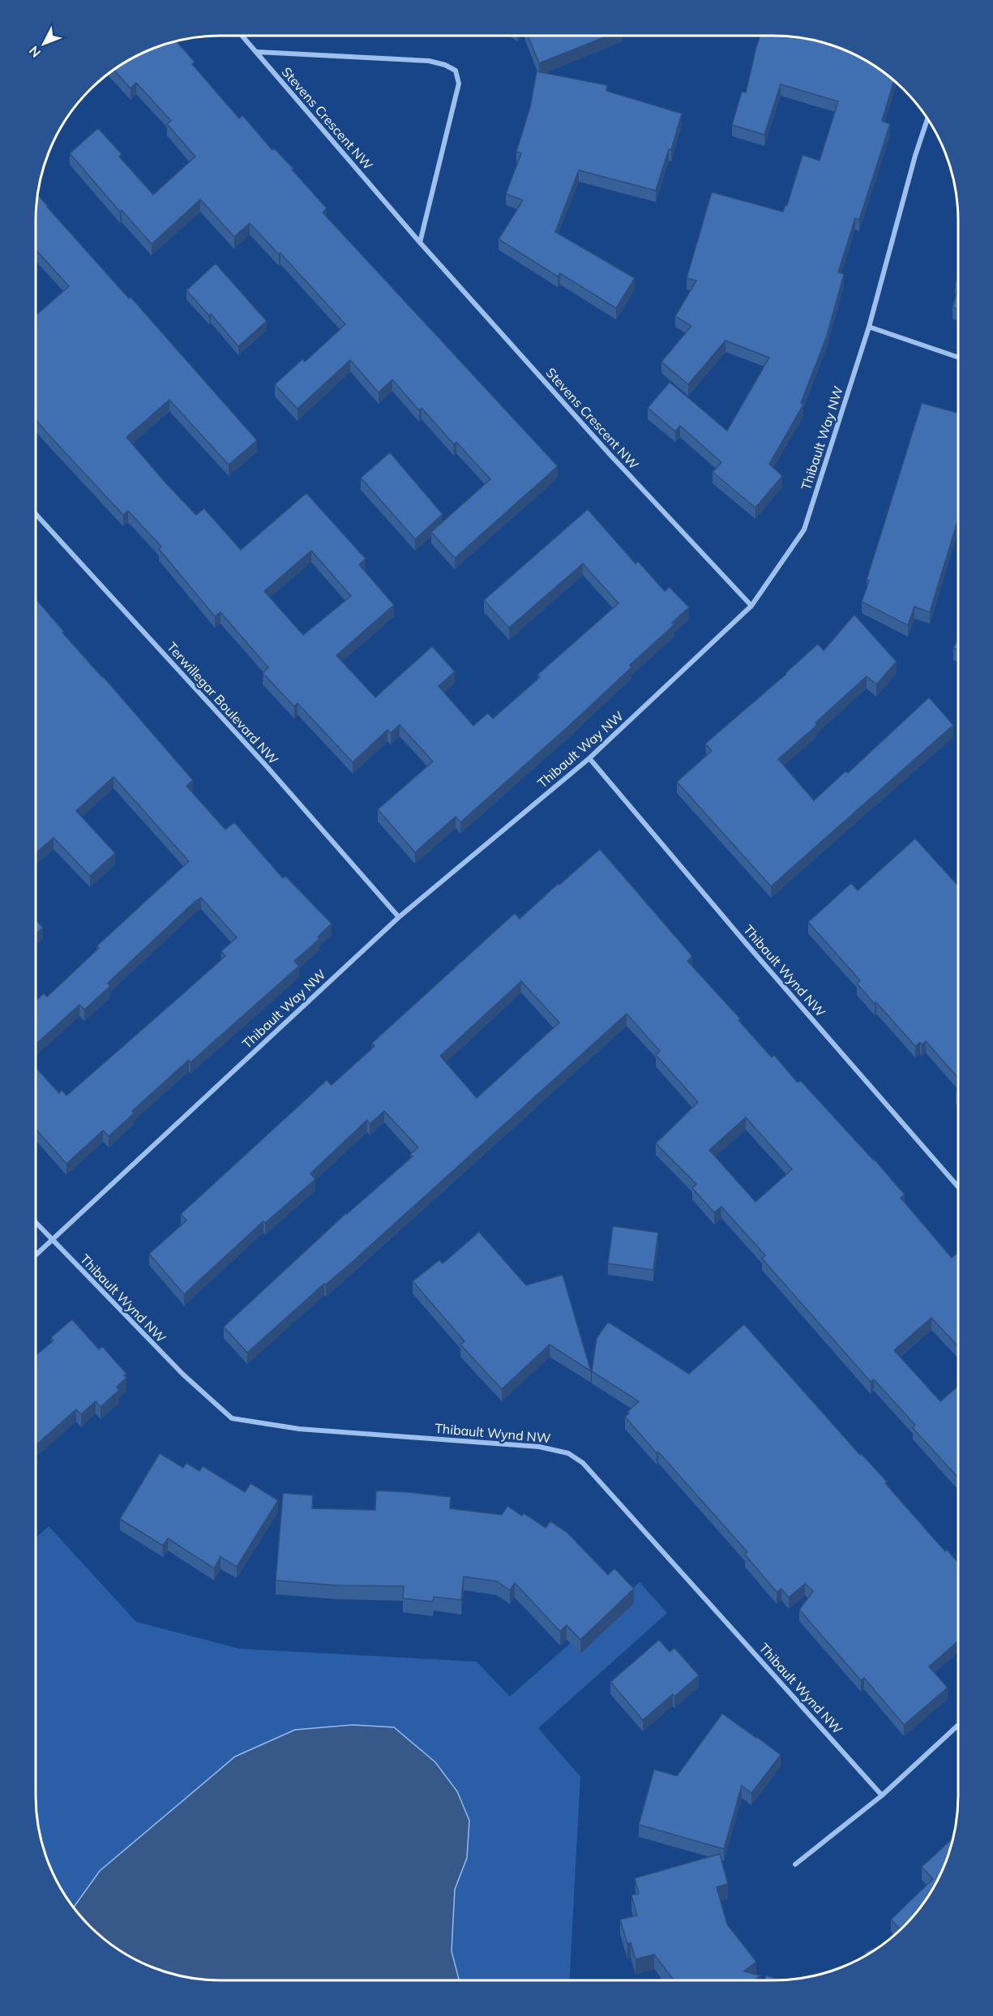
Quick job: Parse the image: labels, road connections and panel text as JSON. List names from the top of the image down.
{
  "streets": {
    "street": [
      "Stevens Crescent NW",
      "Thibault Way NW",
      "Terwillegar Boulevard NW",
      "Thibault Wynd NW"
    ]
  },
  "crossings": [
    ["Stevens Crescent NW", "Thibault Way NW"],
    ["Thibault Way NW", "Terwillegar Boulevard NW"],
    ["Thibault Way NW", "Thibault Wynd NW"]
  ],
  "north": "bottom left"
}
